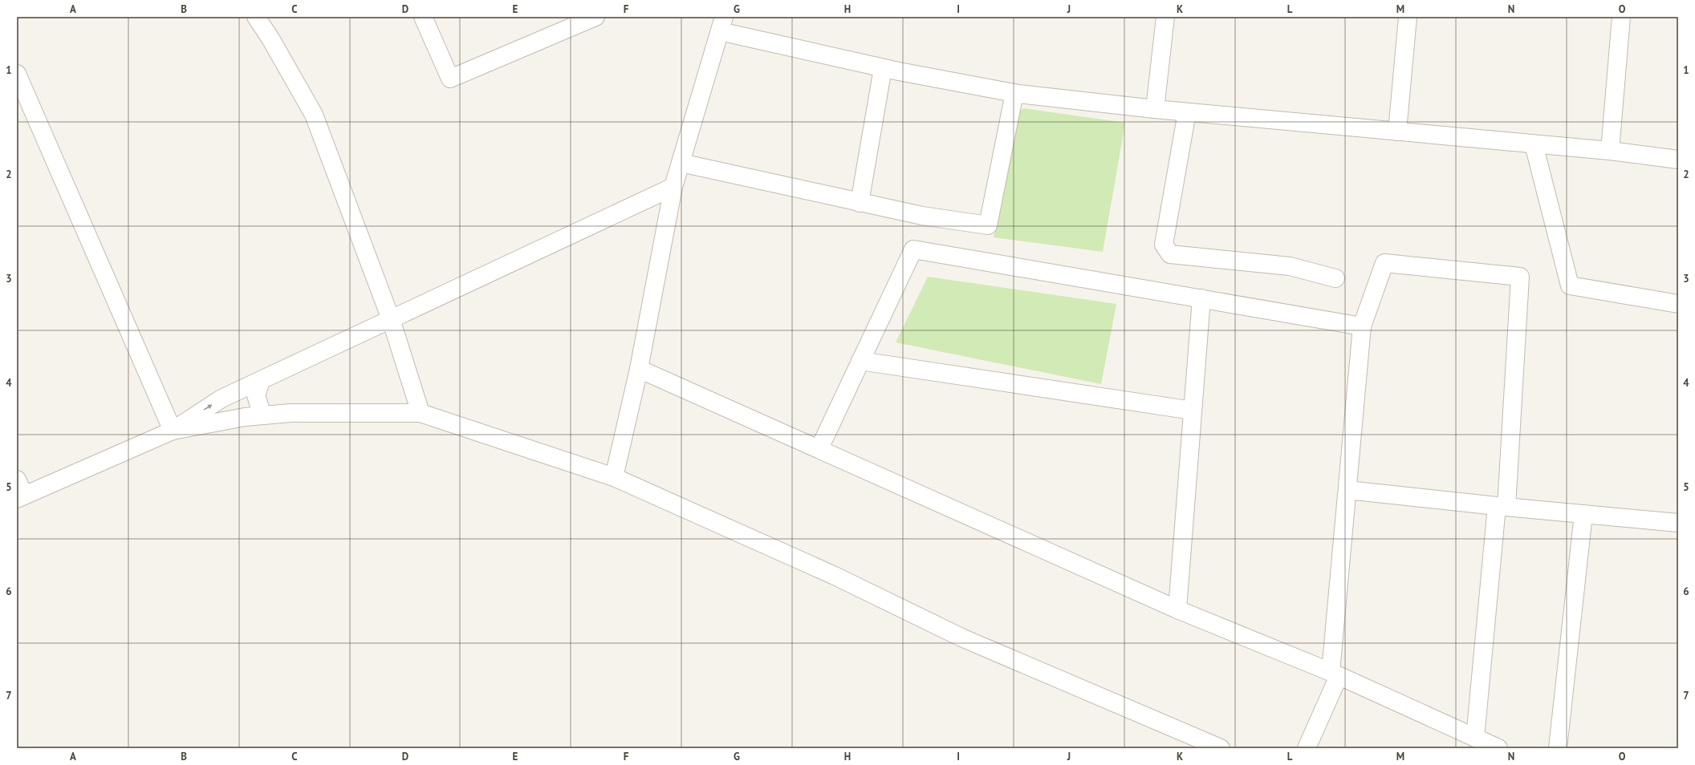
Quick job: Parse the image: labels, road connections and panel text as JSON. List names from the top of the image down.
{
  "grid": {
    "columns": [
      "A",
      "B",
      "C",
      "D",
      "E",
      "F",
      "G",
      "H",
      "I",
      "J",
      "K",
      "L",
      "M",
      "N",
      "O"
    ],
    "rows": [
      "1",
      "2",
      "3",
      "4",
      "5",
      "6",
      "7"
    ]
  }
}
